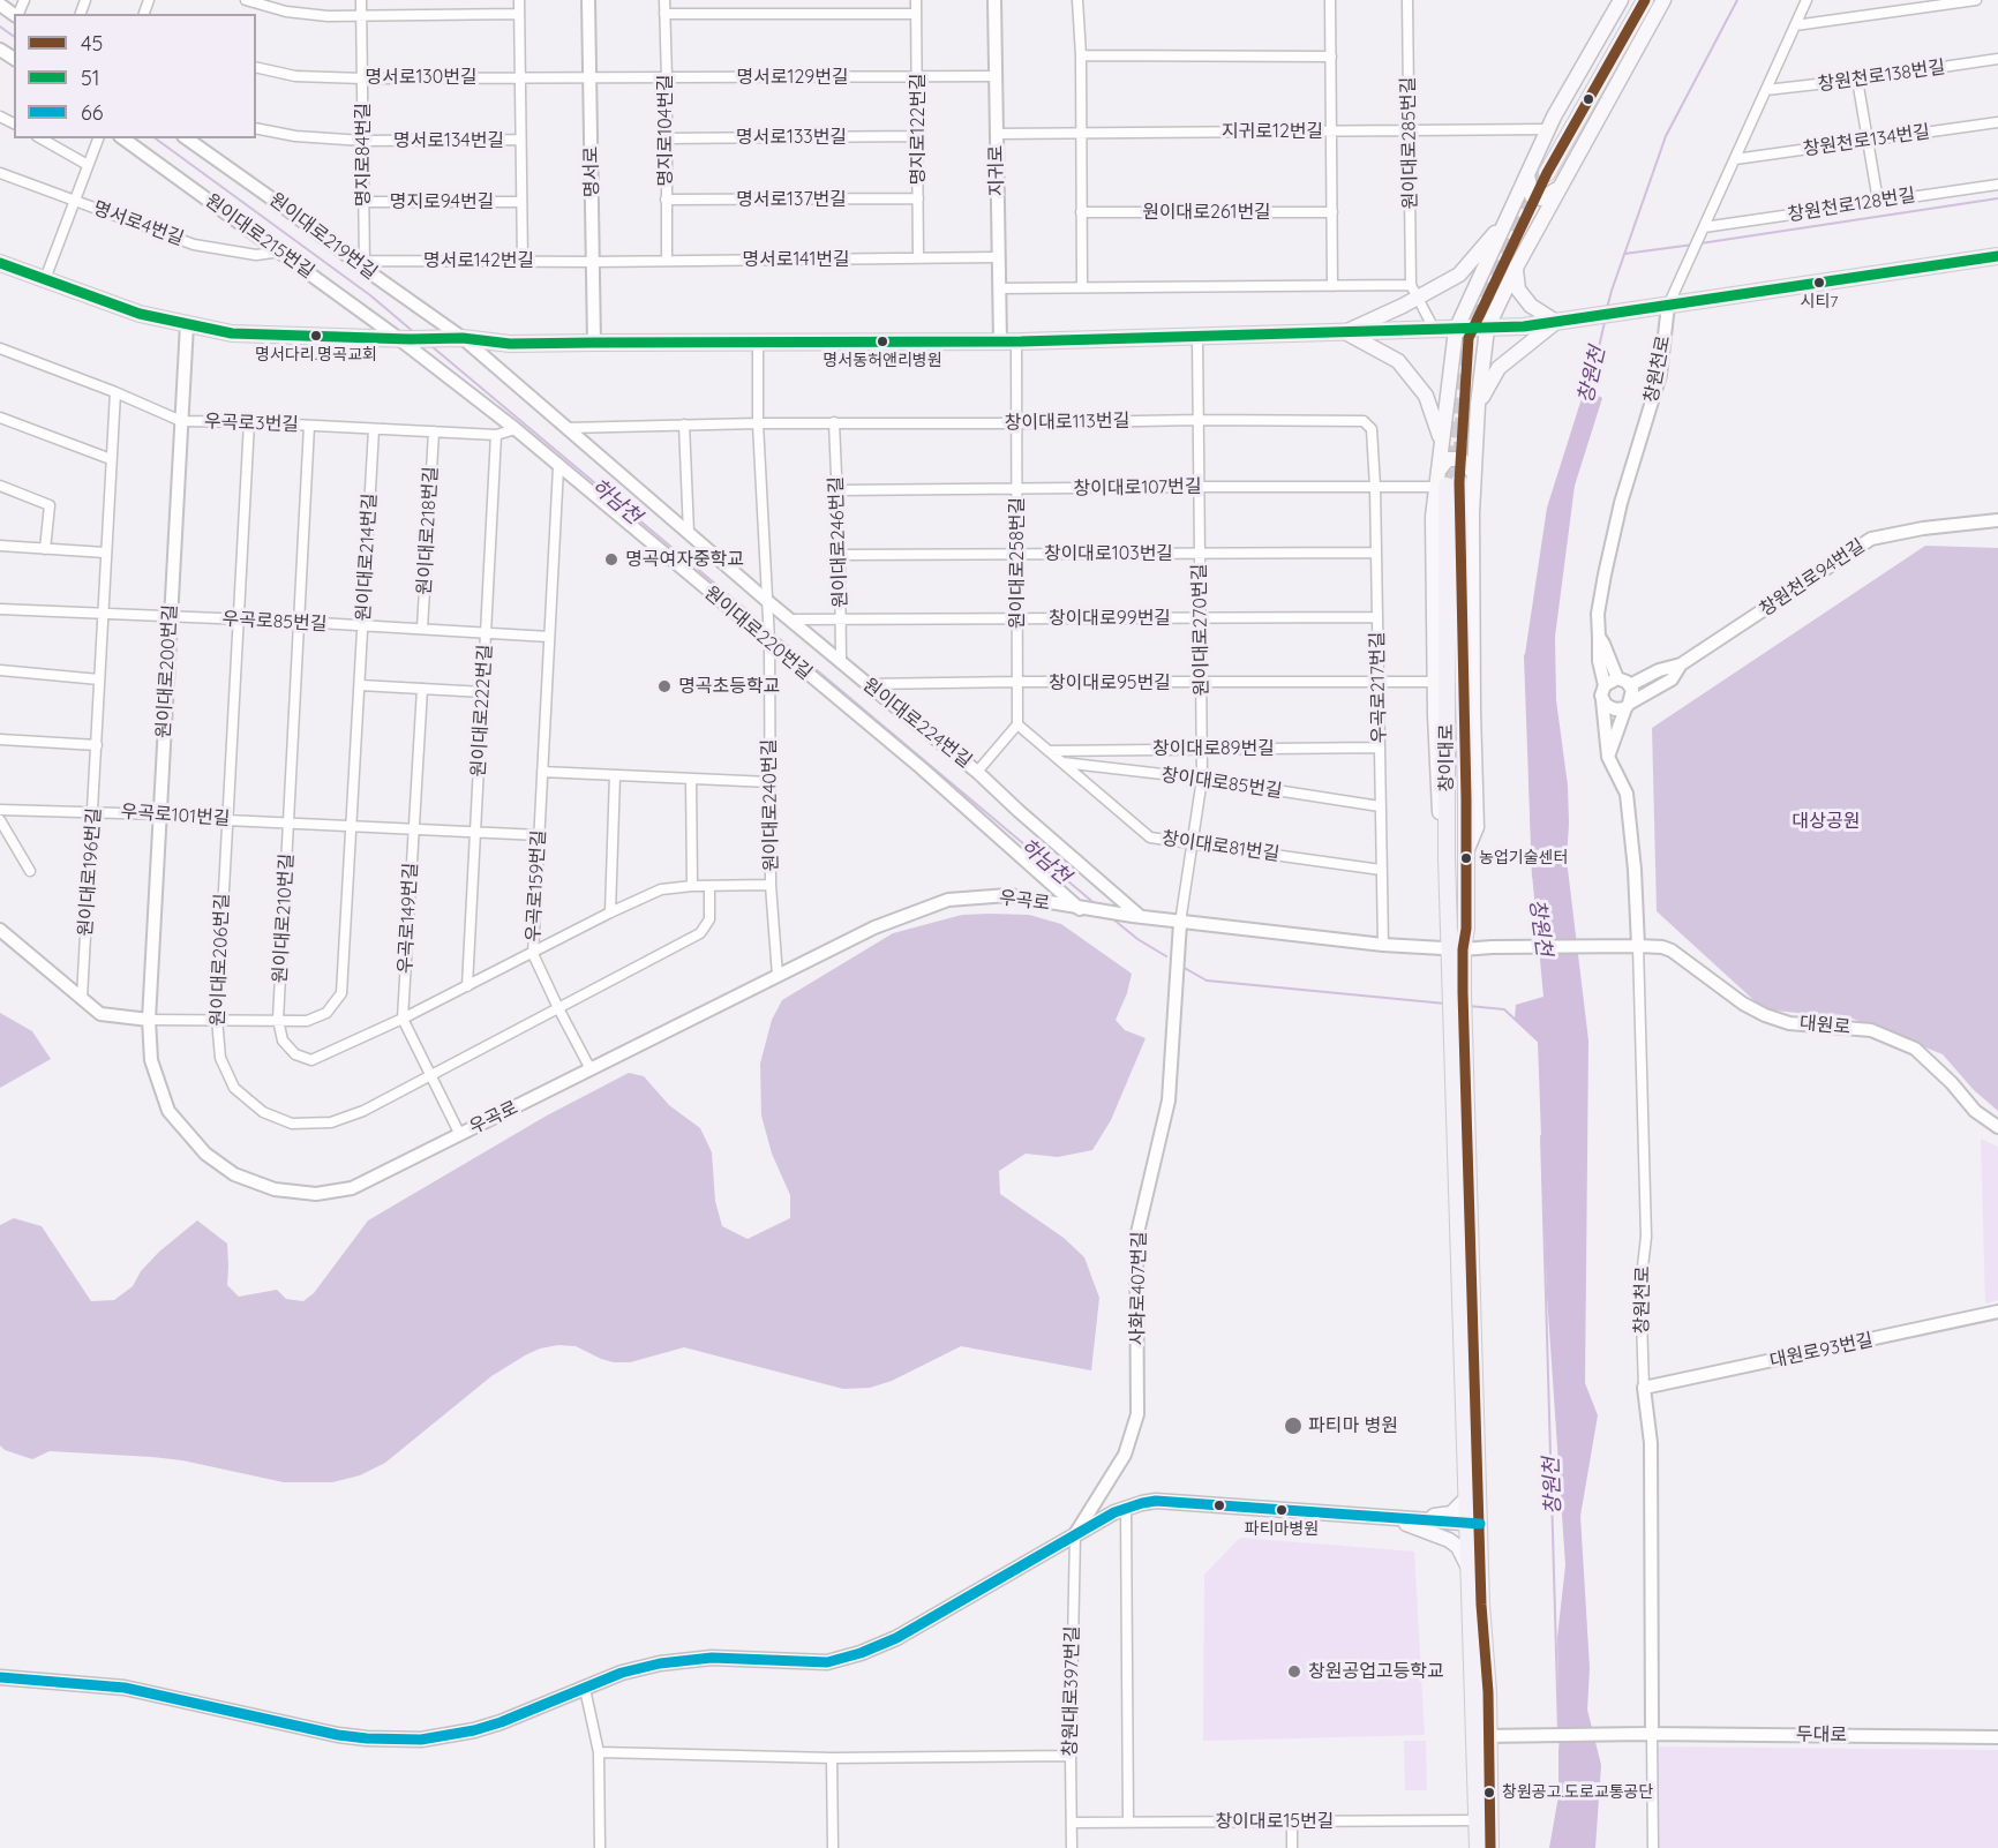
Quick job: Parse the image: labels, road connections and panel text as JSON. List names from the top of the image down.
{
  "streets": {
    "main road": ["창이대로"],
    "street": [
      "창원천로138번길",
      "명서로130번길",
      "명서로129번길",
      "명지로122번길",
      "명지로104번길",
      "지귀로12번길",
      "명서로133번길",
      "명서로134번길",
      "창원천로134번길",
      "원이대로285번길",
      "명지로84번길",
      "지귀로",
      "명서로",
      "명서로137번길",
      "명지로94번길",
      "창원천로128번길",
      "원이대로261번길",
      "명서로4번길",
      "원이대로215번길",
      "원이대로219번길",
      "명서로141번길",
      "명서로142번길",
      "창원천로",
      "창이대로113번길",
      "우곡로3번길",
      "창이대로107번길",
      "원이대로218번길",
      "원이대로246번길",
      "창이대로103번길",
      "원이대로214번길",
      "원이대로258번길",
      "창원천로94번길",
      "창이대로99번길",
      "우곡로85번길",
      "원이대로270번길",
      "원이대로220번길",
      "원이대로200번길",
      "창이대로95번길",
      "우곡로217번길",
      "원이대로222번길",
      "원이대로224번길",
      "창이대로89번길",
      "창이대로85번길",
      "원이대로240번길",
      "우곡로101번길",
      "창이대로81번길",
      "원이대로196번길",
      "우곡로159번길",
      "우곡로",
      "원이대로210번길",
      "우곡로149번길",
      "원이대로206번길",
      "대원로",
      "사화로407번길",
      "대원로93번길",
      "창원대로397번길",
      "두대로",
      "창이대로15번길"
    ]
  },
  "crossings": [
    ["창원천로138번길", "창원천로"],
    ["명서로130번길", "명서로129번길"],
    ["명서로130번길", "명지로84번길"],
    ["명서로130번길", "명서로"],
    ["명서로130번길", "명지로94번길"],
    ["명서로129번길", "명지로122번길"],
    ["명서로129번길", "명지로104번길"],
    ["명서로129번길", "지귀로"],
    ["명서로129번길", "명서로"],
    ["명지로122번길", "명서로133번길"],
    ["명지로122번길", "명서로137번길"],
    ["명지로122번길", "명서로141번길"],
    ["명지로104번길", "명서로133번길"],
    ["명지로104번길", "명서로137번길"],
    ["명지로104번길", "명서로141번길"],
    ["지귀로12번길", "원이대로285번길"],
    ["지귀로12번길", "지귀로"],
    ["명서로134번길", "명지로84번길"],
    ["명서로134번길", "명지로94번길"],
    ["창원천로134번길", "창원천로"],
    ["명지로84번길", "명지로94번길"],
    ["명지로84번길", "원이대로219번길"],
    ["명지로84번길", "명서로142번길"],
    ["지귀로", "명서로141번길"],
    ["명서로", "명서로141번길"],
    ["명서로", "명서로142번길"],
    ["명지로94번길", "명서로142번길"],
    ["창원천로128번길", "창원천로"],
    ["명서로4번길", "원이대로215번길"],
    ["원이대로215번길", "원이대로220번길"],
    ["원이대로219번길", "명서로142번길"],
    ["원이대로219번길", "원이대로224번길"],
    ["명서로141번길", "명서로142번길"],
    ["창원천로", "대원로"],
    ["창원천로", "대원로93번길"],
    ["창원천로", "두대로"],
    ["창이대로113번길", "원이대로246번길"],
    ["창이대로113번길", "원이대로258번길"],
    ["창이대로113번길", "원이대로270번길"],
    ["창이대로113번길", "우곡로217번길"],
    ["우곡로3번길", "원이대로218번길"],
    ["우곡로3번길", "원이대로214번길"],
    ["우곡로3번길", "원이대로220번길"],
    ["우곡로3번길", "원이대로200번길"],
    ["우곡로3번길", "원이대로222번길"],
    ["우곡로3번길", "원이대로196번길"],
    ["우곡로3번길", "원이대로210번길"],
    ["우곡로3번길", "원이대로206번길"],
    ["창이대로107번길", "원이대로246번길"],
    ["창이대로107번길", "원이대로258번길"],
    ["창이대로107번길", "원이대로270번길"],
    ["창이대로107번길", "우곡로217번길"],
    ["창이대로107번길", "창이대로"],
    ["원이대로218번길", "우곡로85번길"],
    ["원이대로246번길", "창이대로103번길"],
    ["원이대로246번길", "창이대로99번길"],
    ["원이대로246번길", "원이대로224번길"],
    ["창이대로103번길", "원이대로258번길"],
    ["창이대로103번길", "원이대로270번길"],
    ["창이대로103번길", "우곡로217번길"],
    ["원이대로214번길", "우곡로85번길"],
    ["원이대로214번길", "우곡로101번길"],
    ["원이대로258번길", "창이대로99번길"],
    ["원이대로258번길", "창이대로95번길"],
    ["원이대로258번길", "창이대로81번길"],
    ["창이대로99번길", "원이대로270번길"],
    ["창이대로99번길", "우곡로217번길"],
    ["창이대로99번길", "원이대로224번길"],
    ["우곡로85번길", "원이대로200번길"],
    ["우곡로85번길", "원이대로222번길"],
    ["우곡로85번길", "원이대로196번길"],
    ["우곡로85번길", "우곡로159번길"],
    ["우곡로85번길", "원이대로210번길"],
    ["우곡로85번길", "원이대로206번길"],
    ["원이대로270번길", "창이대로95번길"],
    ["원이대로270번길", "창이대로89번길"],
    ["원이대로270번길", "창이대로85번길"],
    ["원이대로270번길", "창이대로81번길"],
    ["원이대로270번길", "사화로407번길"],
    ["원이대로220번길", "원이대로240번길"],
    ["원이대로220번길", "우곡로159번길"],
    ["원이대로220번길", "우곡로"],
    ["원이대로200번길", "우곡로101번길"],
    ["원이대로200번길", "우곡로"],
    ["창이대로95번길", "우곡로217번길"],
    ["창이대로95번길", "원이대로224번길"],
    ["우곡로217번길", "창이대로89번길"],
    ["우곡로217번길", "창이대로85번길"],
    ["우곡로217번길", "창이대로81번길"],
    ["원이대로222번길", "우곡로101번길"],
    ["원이대로222번길", "원이대로210번길"],
    ["원이대로224번길", "원이대로240번길"],
    ["원이대로224번길", "우곡로"],
    ["창이대로89번길", "창이대로81번길"],
    ["창이대로", "대원로"],
    ["창이대로85번길", "창이대로81번길"],
    ["원이대로240번길", "우곡로"],
    ["원이대로240번길", "원이대로210번길"],
    ["우곡로101번길", "원이대로196번길"],
    ["우곡로101번길", "우곡로159번길"],
    ["우곡로101번길", "원이대로210번길"],
    ["우곡로101번길", "우곡로149번길"],
    ["우곡로101번길", "원이대로206번길"],
    ["우곡로159번길", "우곡로"],
    ["우곡로159번길", "원이대로210번길"],
    ["우곡로159번길", "원이대로206번길"],
    ["원이대로210번길", "우곡로149번길"],
    ["원이대로210번길", "원이대로206번길"],
    ["사화로407번길", "창원대로397번길"],
    ["창원대로397번길", "창이대로15번길"]
  ],
  "water": ["창원천", "하남천"],
  "parks": ["대상공원"],
  "places": [
    "시티7",
    "명서다리.명곡교회",
    "명서동허앤리병원",
    "명곡여자중학교",
    "명곡초등학교",
    "농업기술센터",
    "파티마 병원",
    "파티마병원",
    "창원공업고등학교",
    "창원공고.도로교통공단"
  ],
  "lines": ["transit line 45", "transit line 51", "transit line 66"],
  "legend": ["45", "51", "66"]
}
